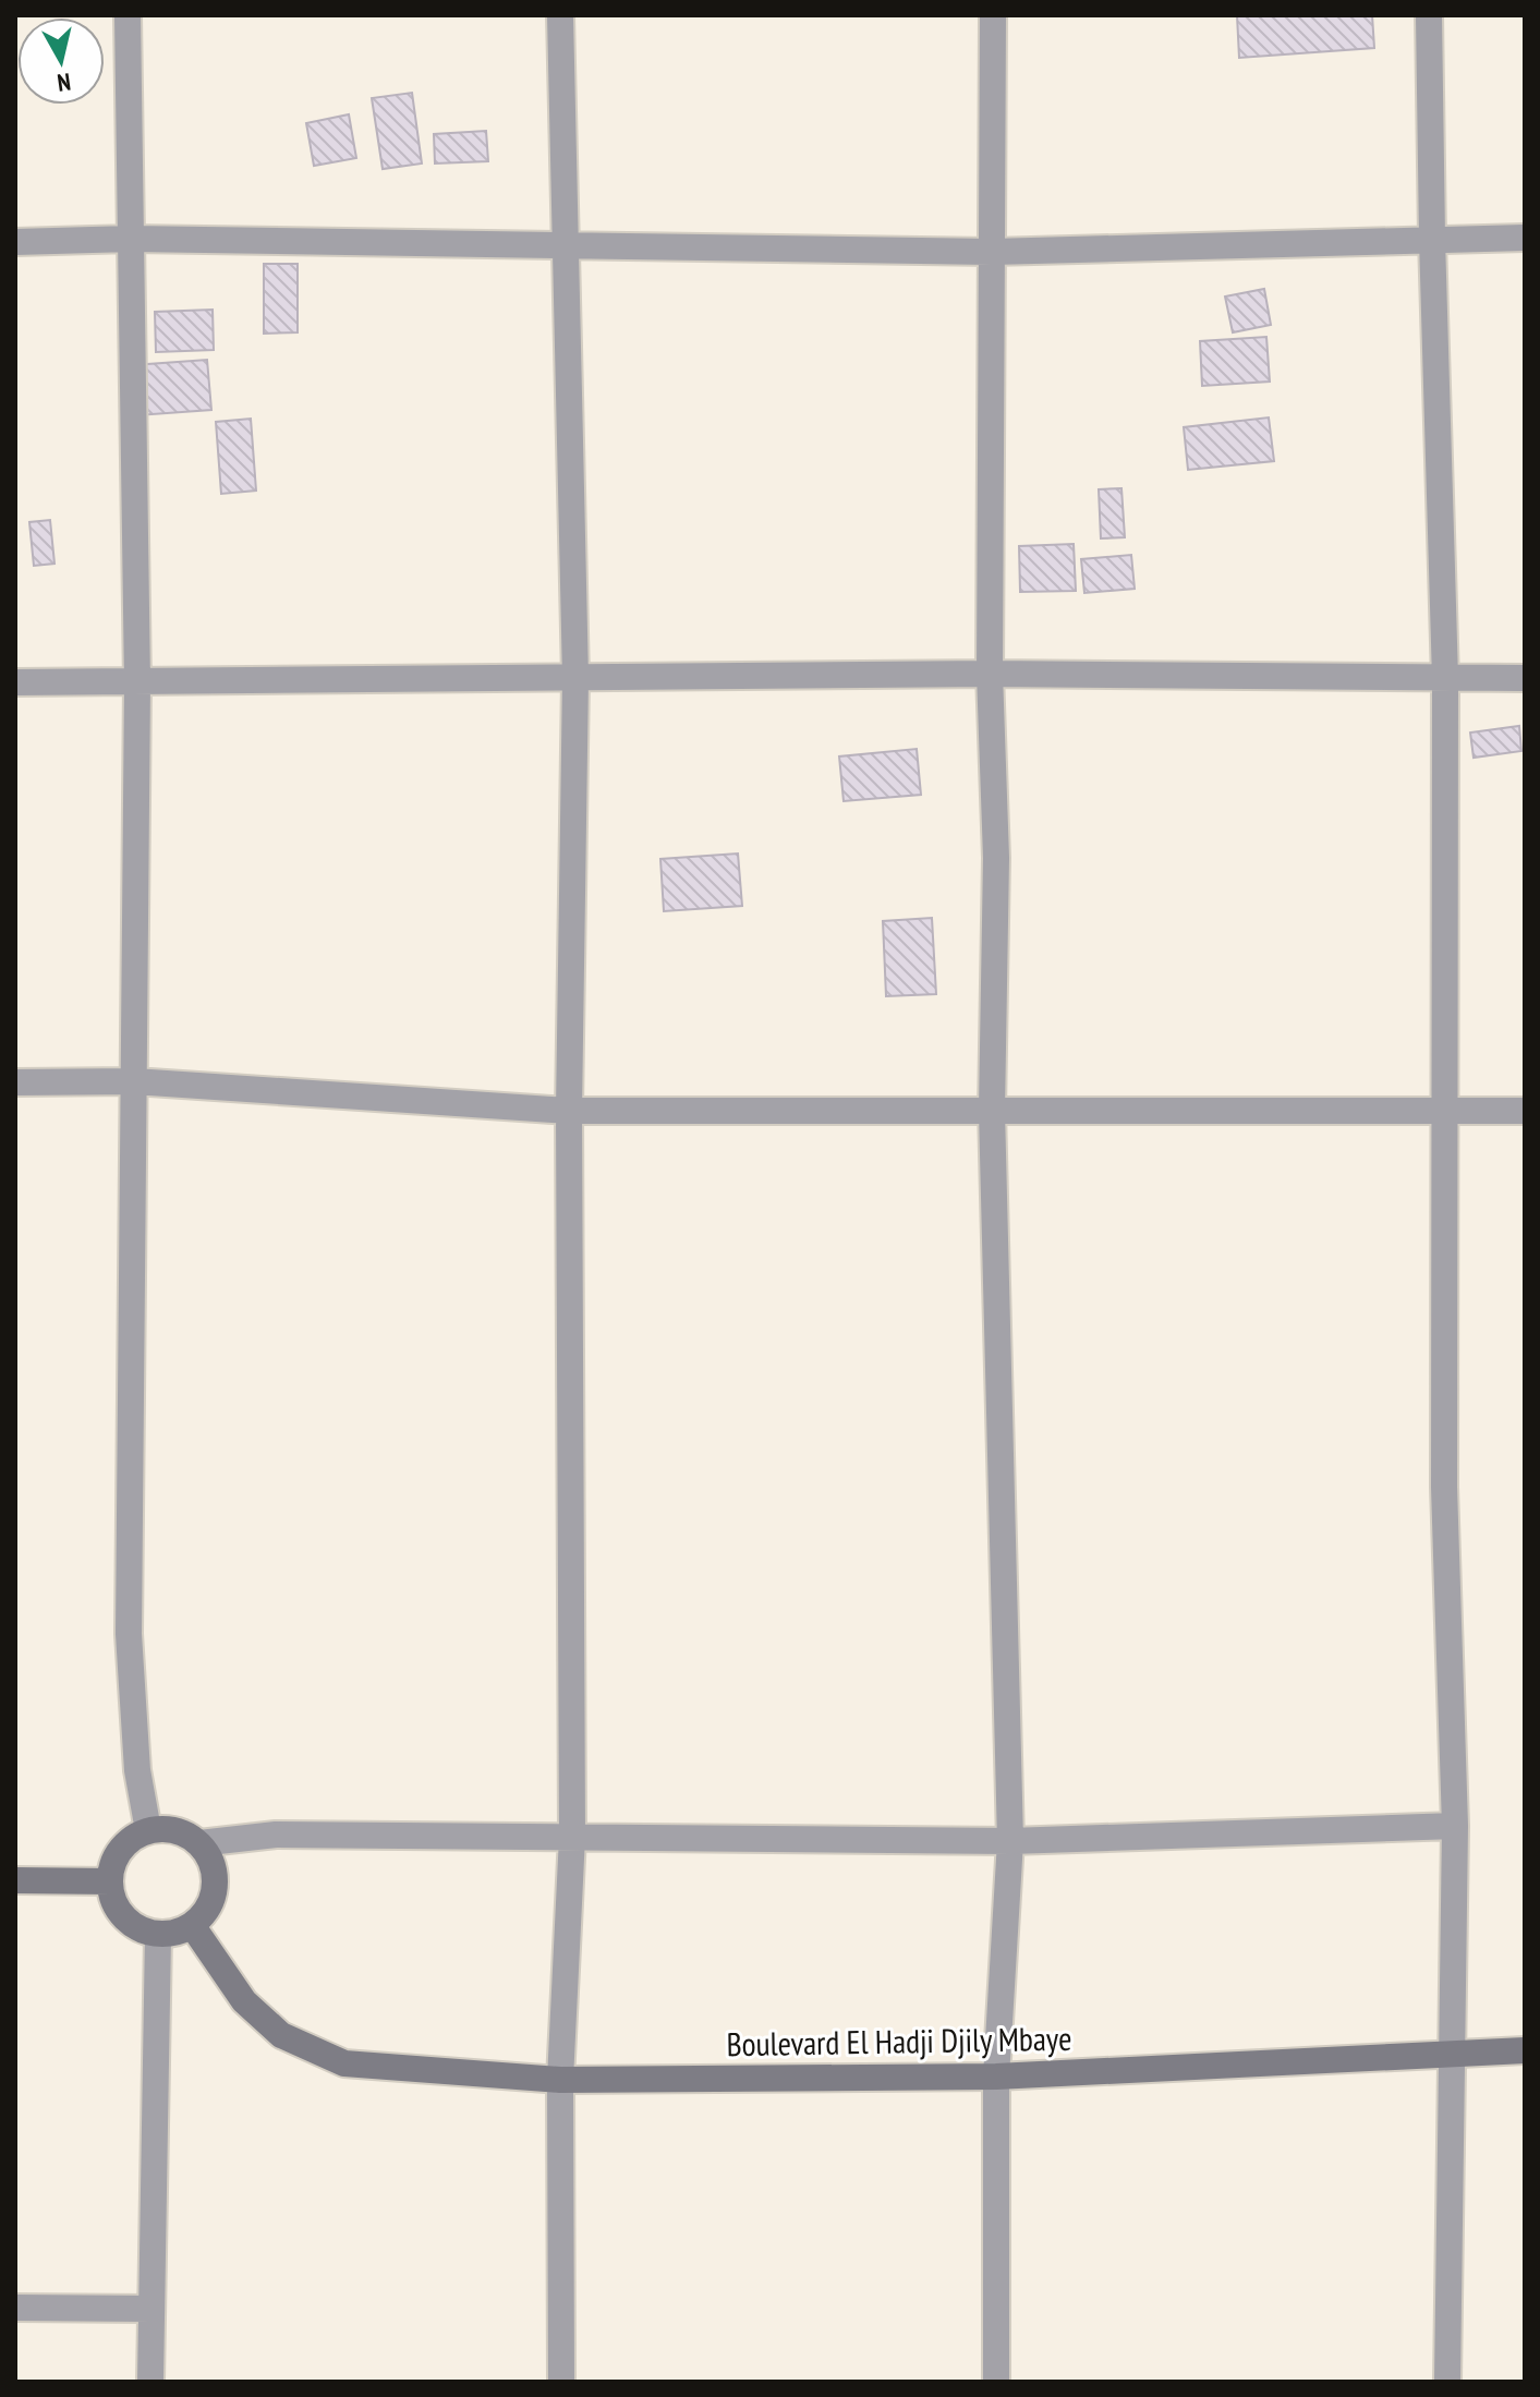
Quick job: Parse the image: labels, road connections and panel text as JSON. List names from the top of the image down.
{
  "streets": {
    "main road": ["Boulevard El Hadji Djily Mbaye"]
  },
  "north": "bottom"
}
